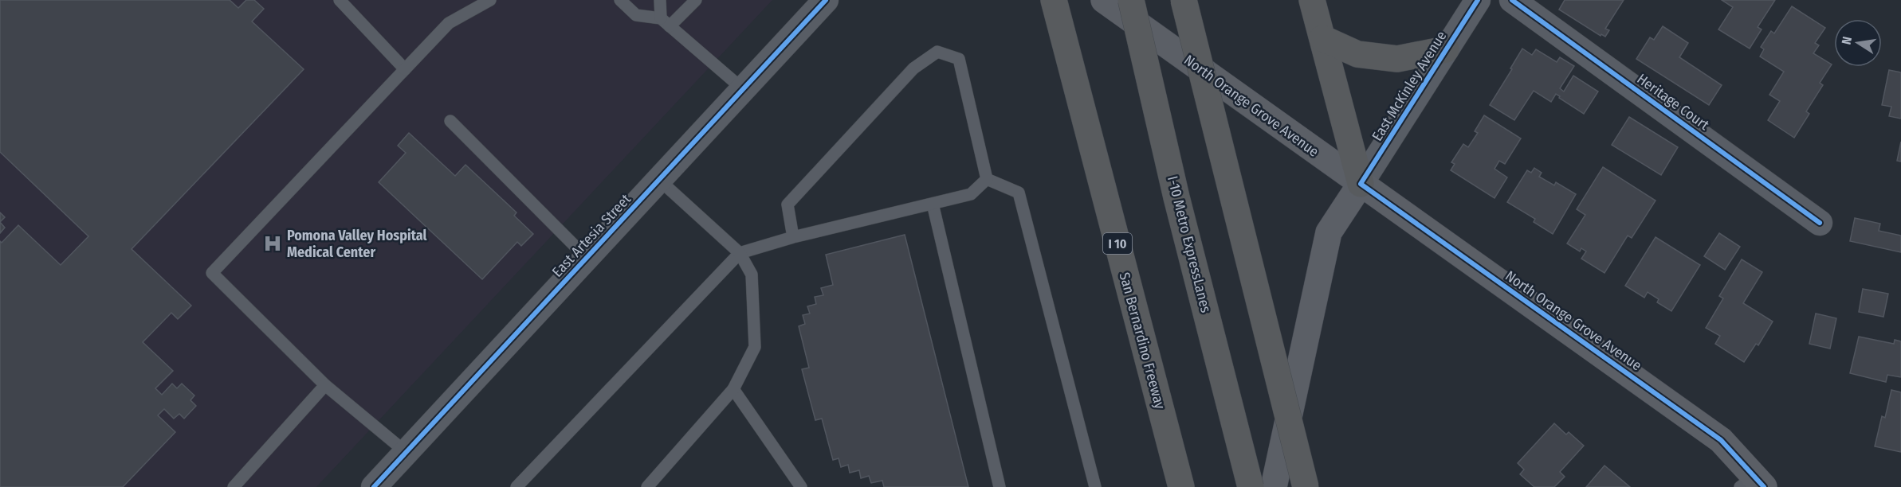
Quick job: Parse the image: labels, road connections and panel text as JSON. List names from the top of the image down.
{
  "streets": {
    "highway": ["I 10", "I-10 Metro ExpressLanes", "San Bernardino Freeway"],
    "main road": ["East McKinley Avenue", "North Orange Grove Avenue"],
    "street": ["Heritage Court", "East Artesia Street"]
  },
  "crossings": [
    ["East McKinley Avenue", "North Orange Grove Avenue"]
  ],
  "places": {
    "hospital": ["Pomona Valley Hospital Medical Center"]
  },
  "north": "left"
}
